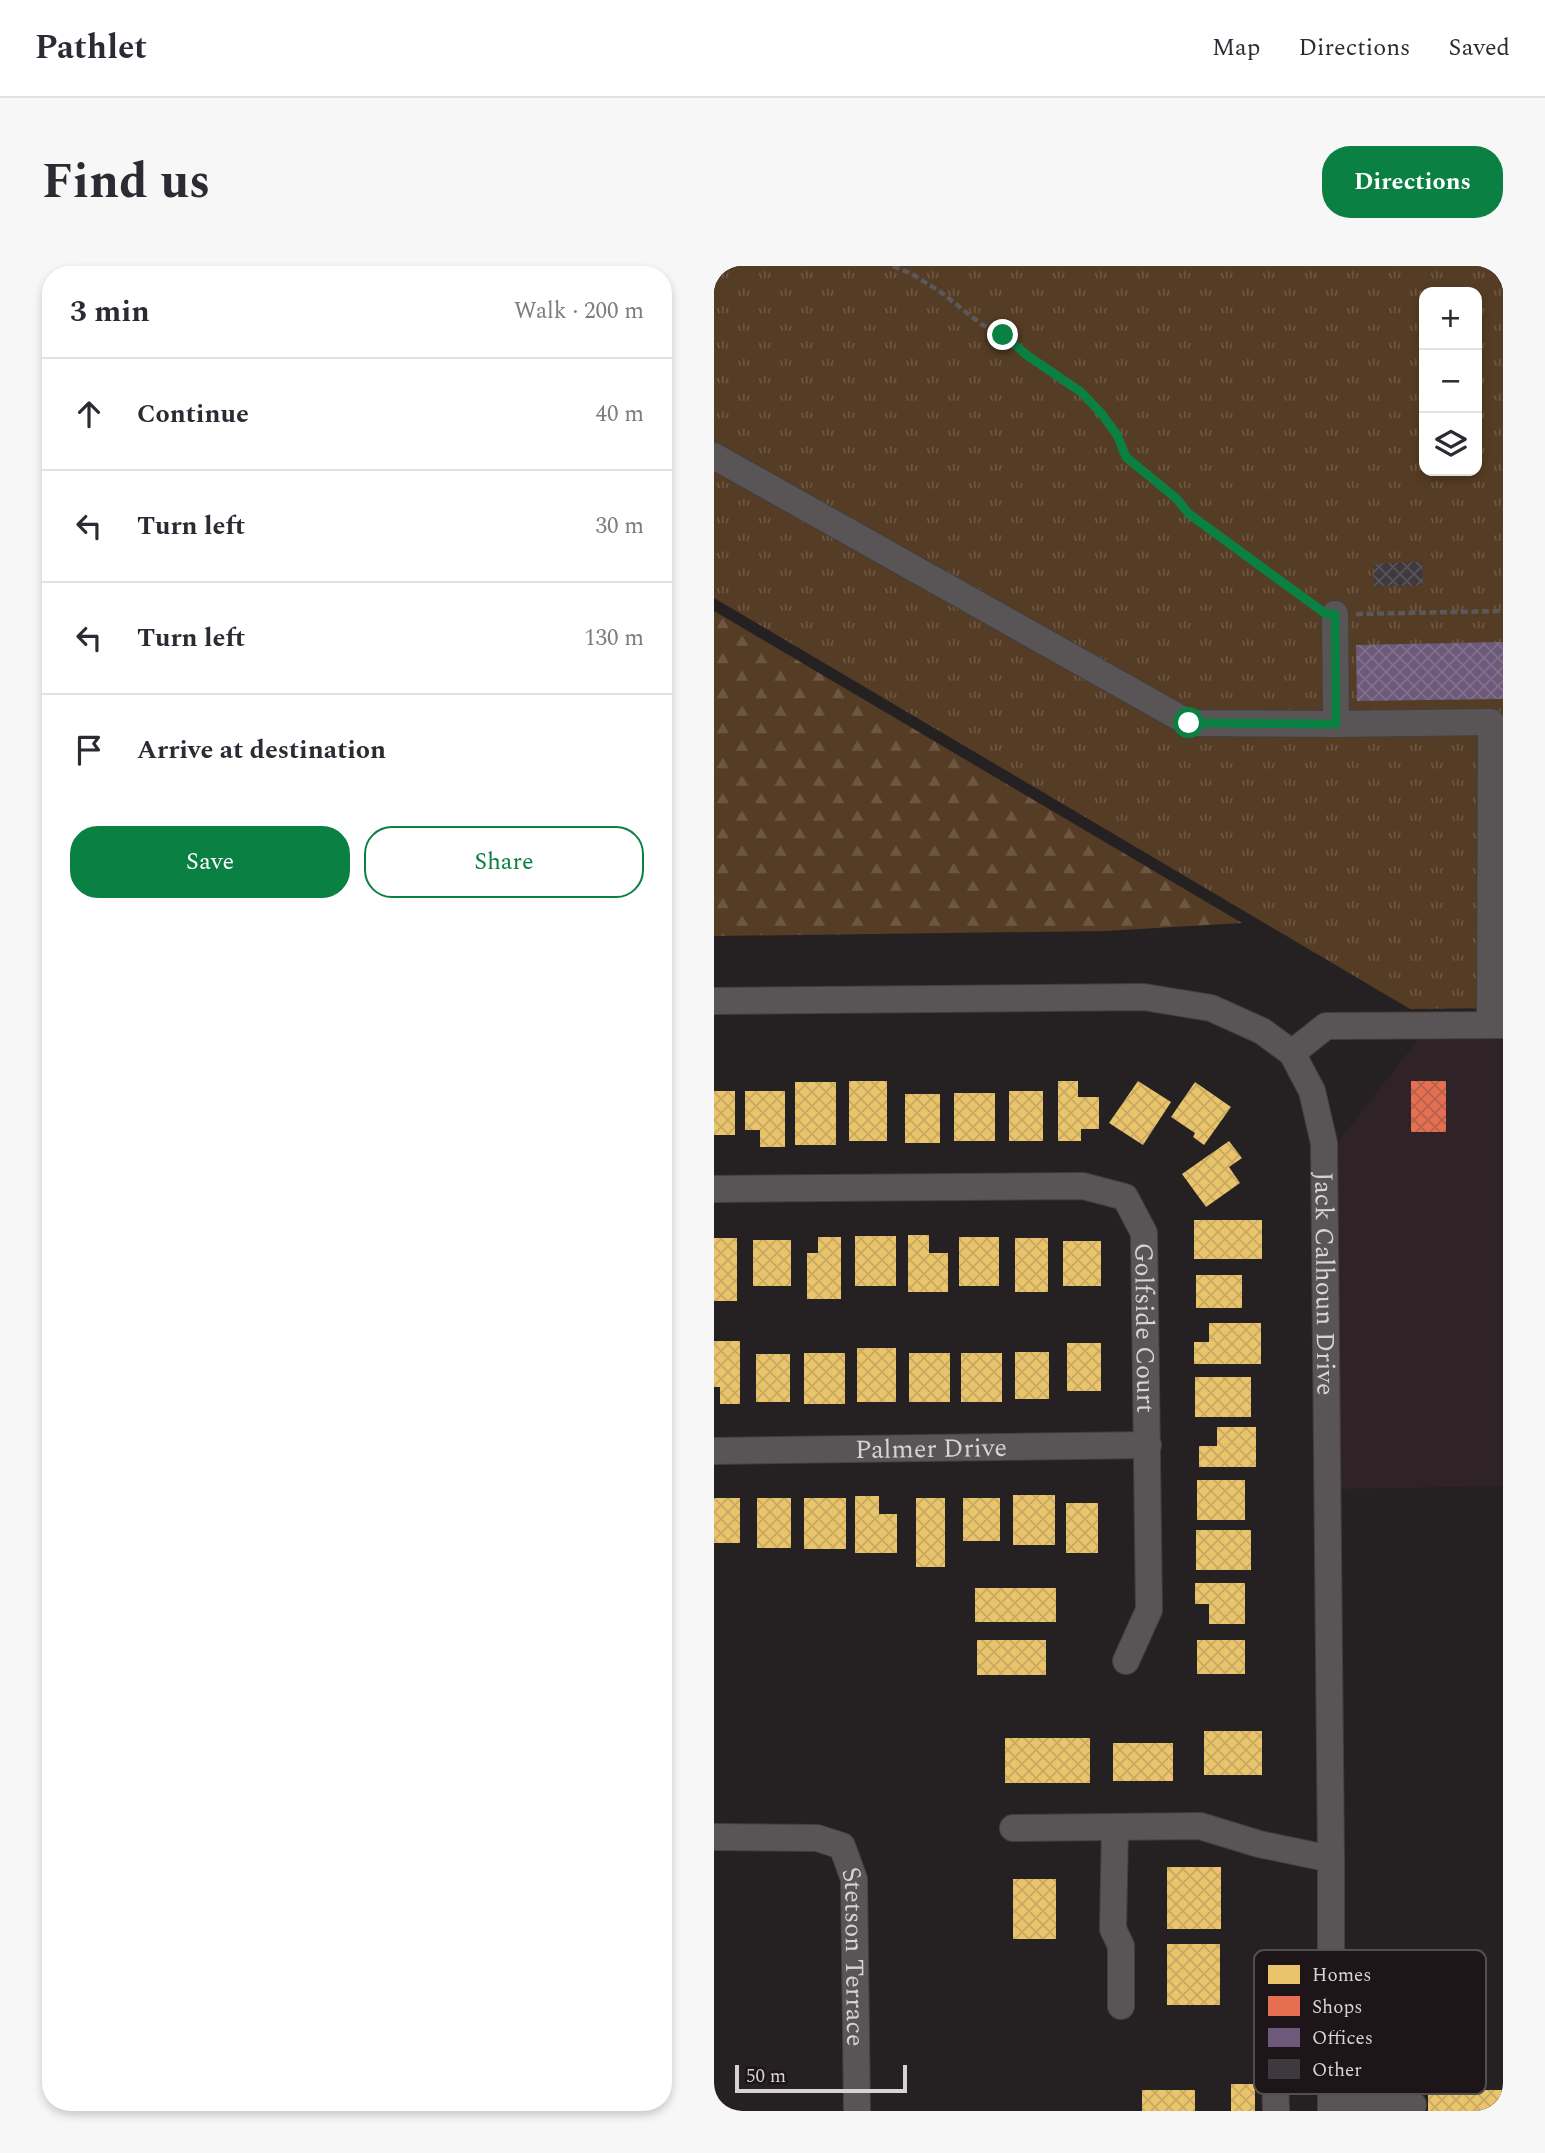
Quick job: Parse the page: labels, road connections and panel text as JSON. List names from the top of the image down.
{
  "streets": {
    "street": [
      "Jack Calhoun Drive",
      "Golfside Court",
      "Palmer Drive",
      "Stetson Terrace"
    ]
  },
  "crossings": [
    ["Golfside Court", "Palmer Drive"]
  ],
  "legend": [
    "Homes",
    "Shops",
    "Offices",
    "Other"
  ],
  "scale_bar": "50 m",
  "page": {
    "header": "Pathlet",
    "nav": ["Map", "Directions", "Saved"],
    "title": "Find us",
    "buttons": [
      "Directions",
      ["Save", "Share"]
    ],
    "heading": ["3 min", "Walk · 200 m"],
    "map_buttons": ["+", "−"],
    "list": [
      ["Continue", "40 m"],
      ["Turn left", "30 m"],
      ["Turn left", "130 m"],
      "Arrive at destination"
    ],
    "scale": "50 m"
  }
}
